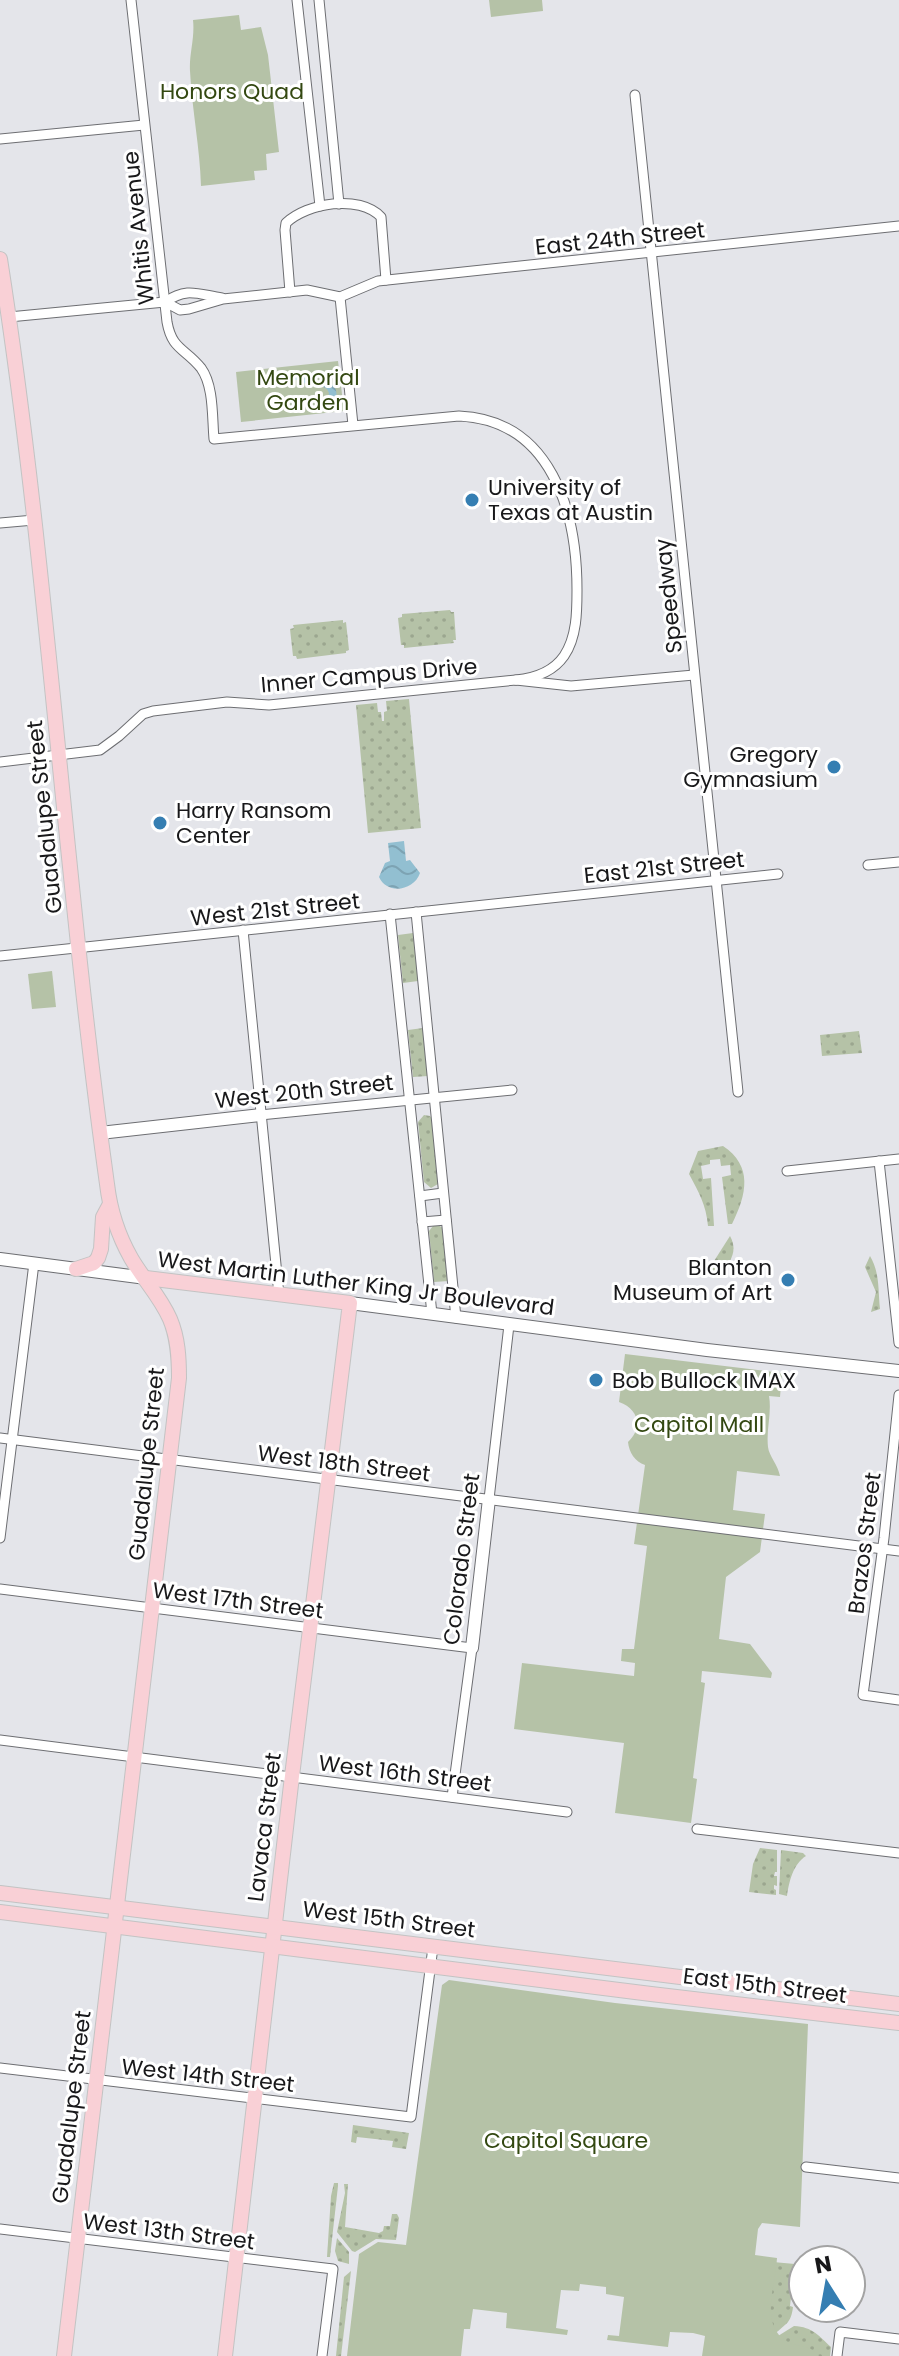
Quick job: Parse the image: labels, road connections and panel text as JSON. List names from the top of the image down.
{
  "streets": {
    "main road": [
      "Guadalupe Street",
      "West 20th Street",
      "West Martin Luther King Jr Boulevard",
      "Colorado Street",
      "Lavaca Street",
      "West 15th Street",
      "East 15th Street"
    ],
    "street": [
      "Whitis Avenue",
      "East 24th Street",
      "Speedway",
      "Inner Campus Drive",
      "East 21st Street",
      "West 21st Street",
      "West 18th Street",
      "Brazos Street",
      "West 17th Street",
      "West 16th Street",
      "West 14th Street",
      "West 13th Street"
    ]
  },
  "crossings": [
    ["East 24th Street", "Speedway"],
    ["Speedway", "Inner Campus Drive"],
    ["Speedway", "East 21st Street"],
    ["Inner Campus Drive", "Guadalupe Street"],
    ["Guadalupe Street", "West 21st Street"],
    ["Guadalupe Street", "West 20th Street"],
    ["Guadalupe Street", "West Martin Luther King Jr Boulevard"],
    ["Guadalupe Street", "West 18th Street"],
    ["Guadalupe Street", "West 17th Street"],
    ["Guadalupe Street", "West 16th Street"],
    ["Guadalupe Street", "West 15th Street"],
    ["Guadalupe Street", "West 14th Street"],
    ["Guadalupe Street", "West 13th Street"],
    ["East 21st Street", "West 21st Street"],
    ["West Martin Luther King Jr Boulevard", "Colorado Street"],
    ["West Martin Luther King Jr Boulevard", "Lavaca Street"],
    ["West 18th Street", "Brazos Street"],
    ["West 18th Street", "Colorado Street"],
    ["West 18th Street", "Lavaca Street"],
    ["Colorado Street", "West 17th Street"],
    ["Colorado Street", "West 16th Street"],
    ["West 17th Street", "Lavaca Street"],
    ["West 16th Street", "Lavaca Street"],
    ["Lavaca Street", "West 15th Street"],
    ["Lavaca Street", "West 14th Street"],
    ["Lavaca Street", "West 13th Street"],
    ["West 15th Street", "East 15th Street"],
    ["West 15th Street", "West 14th Street"]
  ],
  "parks": [
    "Honors Quad",
    "Memorial Garden",
    "Capitol Mall",
    "Capitol Square"
  ],
  "places": [
    "University of Texas at Austin",
    "Gregory Gymnasium",
    "Harry Ransom Center",
    "Blanton Museum of Art",
    "Bob Bullock IMAX"
  ],
  "north": "top"
}
